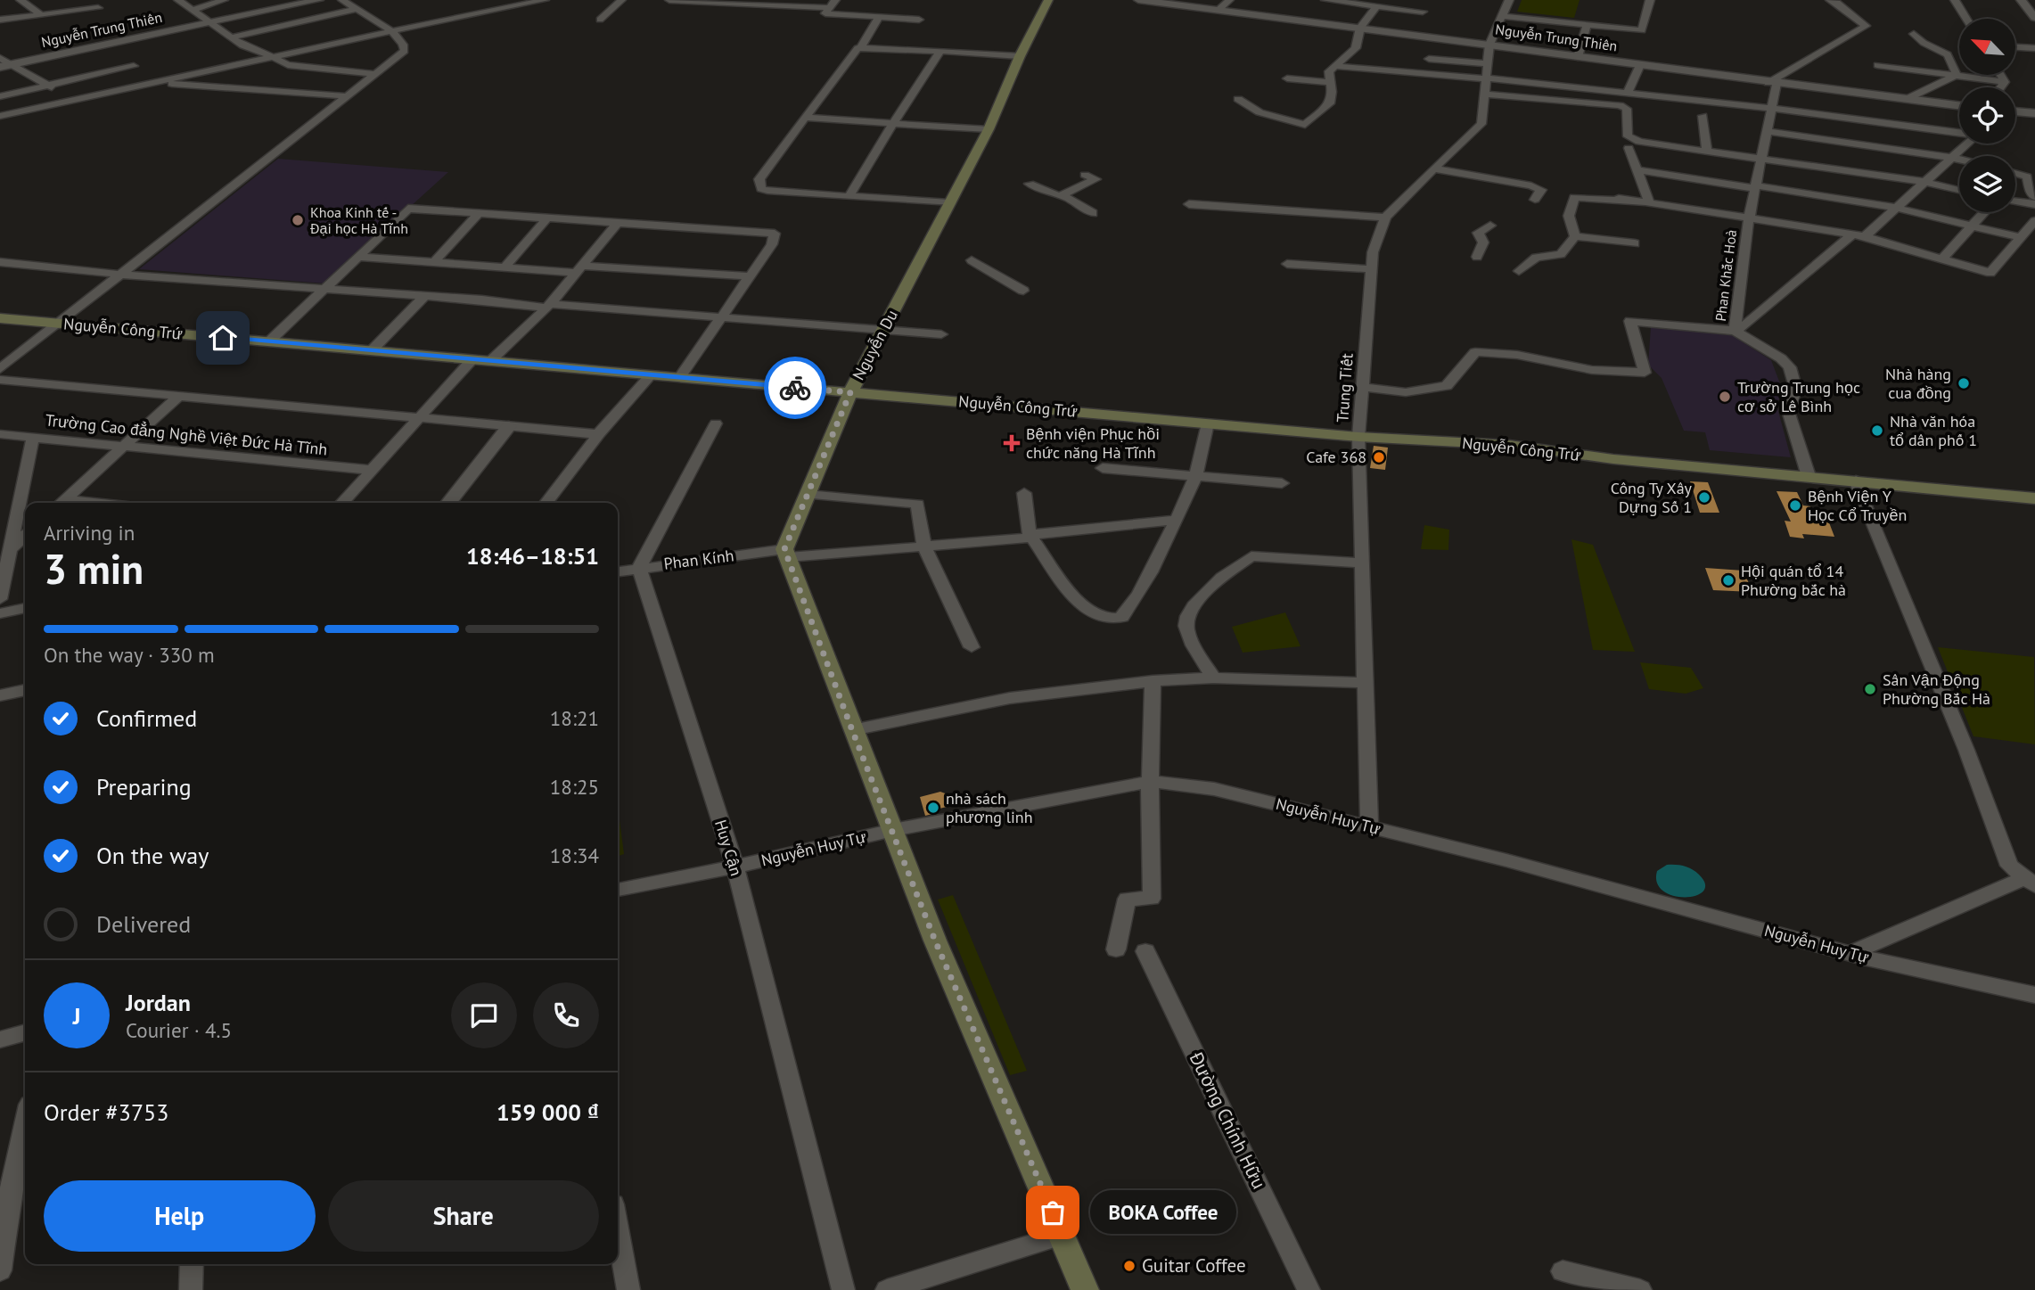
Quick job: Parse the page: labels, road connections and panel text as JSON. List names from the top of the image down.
{
  "streets": {
    "main road": ["Nguyễn Công Trứ", "Nguyễn Du"],
    "street": [
      "Nguyễn Trung Thiên",
      "Phan Khắc Hoà",
      "Trung Tiết",
      "Trường Cao đẳng Nghề Việt Đức Hà Tĩnh",
      "Phan Kính",
      "Nguyễn Huy Tự",
      "Huy Cận",
      "Đường Chính Hữu"
    ]
  },
  "crossings": [
    ["Nguyễn Trung Thiên", "Phan Khắc Hoà"],
    ["Nguyễn Trung Thiên", "Trung Tiết"],
    ["Phan Khắc Hoà", "Nguyễn Công Trứ"],
    ["Nguyễn Công Trứ", "Nguyễn Du"],
    ["Nguyễn Công Trứ", "Trung Tiết"],
    ["Nguyễn Du", "Phan Kính"],
    ["Trung Tiết", "Nguyễn Huy Tự"],
    ["Phan Kính", "Huy Cận"],
    ["Nguyễn Huy Tự", "Huy Cận"]
  ],
  "places": {
    "other": [
      "Khoa Kinh tế - Đại học Hà Tĩnh",
      "Nhà hàng cua đồng",
      "Trường Trung học cơ sở Lê Bình",
      "Nhà văn hóa tổ dân phố 1",
      "Cafe 368",
      "Công Ty Xây Dựng Số 1",
      "Bệnh Viện Y Học Cổ Truyền",
      "Hội quán tổ 14 Phường bắc hà",
      "Sân Vận Động Phường Bắc Hà",
      "nhà sách phương linh",
      "BOKA Coffee",
      "Guitar Coffee"
    ],
    "health": ["Bệnh viện Phục hồi chức năng Hà Tĩnh"]
  },
  "north": "top left",
  "page": {
    "heading": ["3 min", "Arriving in", "18:46–18:51"],
    "panel": [
      "Jordan",
      "Courier · 4.5",
      "Order #3753",
      "159 000 ₫"
    ],
    "bar": "On the way · 330 m",
    "list": [
      ["Confirmed", "18:21"],
      ["Preparing", "18:25"],
      ["On the way", "18:34"],
      "Delivered"
    ],
    "round": "J",
    "buttons": ["Help", "Share"],
    "bubble": "BOKA Coffee"
  }
}
